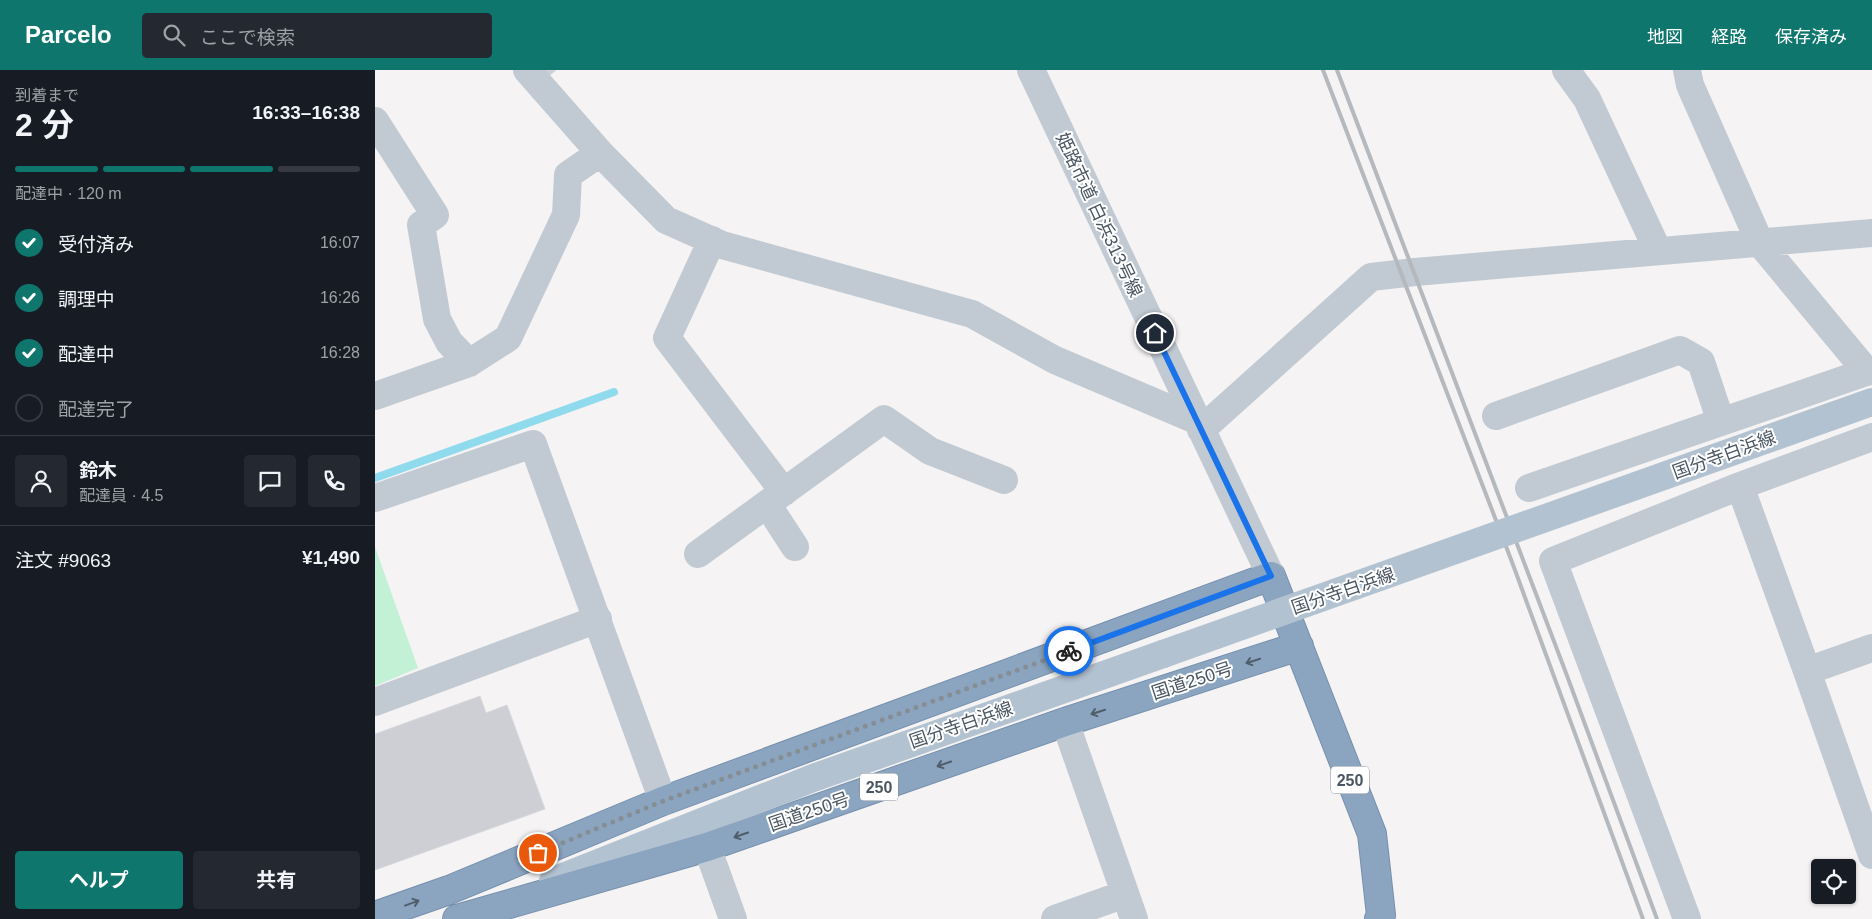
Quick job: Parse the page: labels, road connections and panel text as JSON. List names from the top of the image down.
{
  "streets": {
    "highway": ["国道250号", "250"],
    "main road": ["国分寺白浜線"],
    "street": ["姫路市道 白浜313号線"]
  },
  "crossings": [
    ["姫路市道 白浜313号線", "250"],
    ["国分寺白浜線", "国道250号"],
    ["国道250号", "250"]
  ],
  "page": {
    "header": "Parcelo",
    "search": "ここで検索",
    "nav": ["地図", "経路", "保存済み"],
    "heading": ["2 分", "到着まで", "16:33–16:38"],
    "panel": [
      "鈴木",
      "配達員 · 4.5",
      "注文 #9063",
      "¥1,490"
    ],
    "bar": "配達中 · 120 m",
    "list": [
      ["受付済み", "16:07"],
      ["調理中", "16:26"],
      ["配達中", "16:28"],
      "配達完了"
    ],
    "buttons": ["ヘルプ", "共有"]
  }
}
